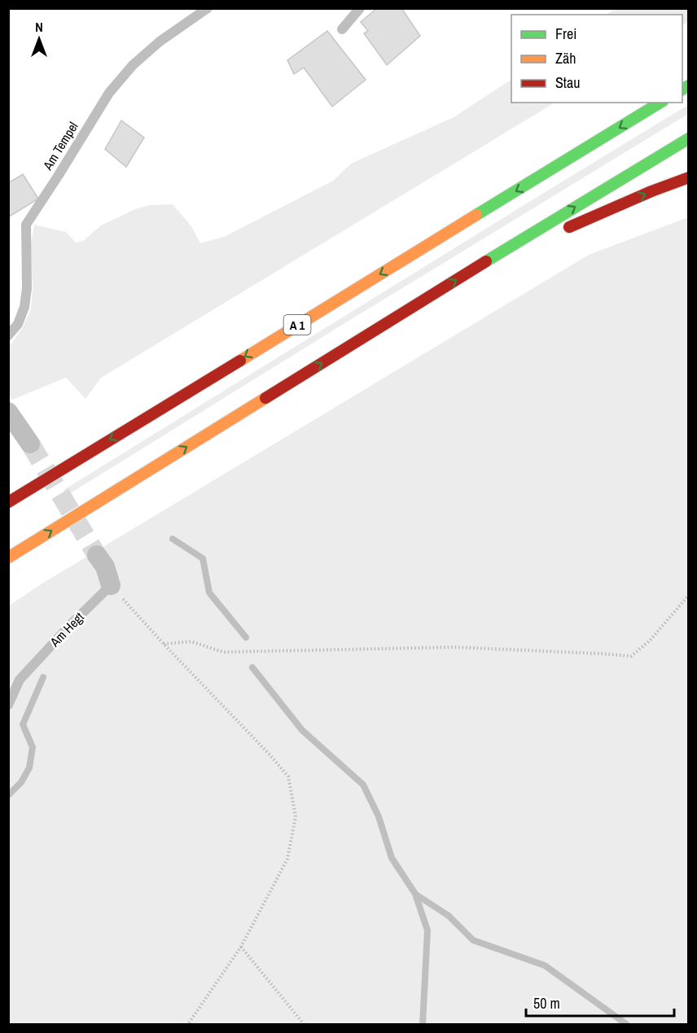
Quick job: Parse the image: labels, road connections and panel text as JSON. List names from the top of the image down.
{
  "streets": {
    "highway": ["A 1"],
    "lane": ["Am Tempel", "Am Hegt"]
  },
  "legend": ["Frei", "Zäh", "Stau"],
  "scale_bar": "50 m",
  "north": "top"
}
